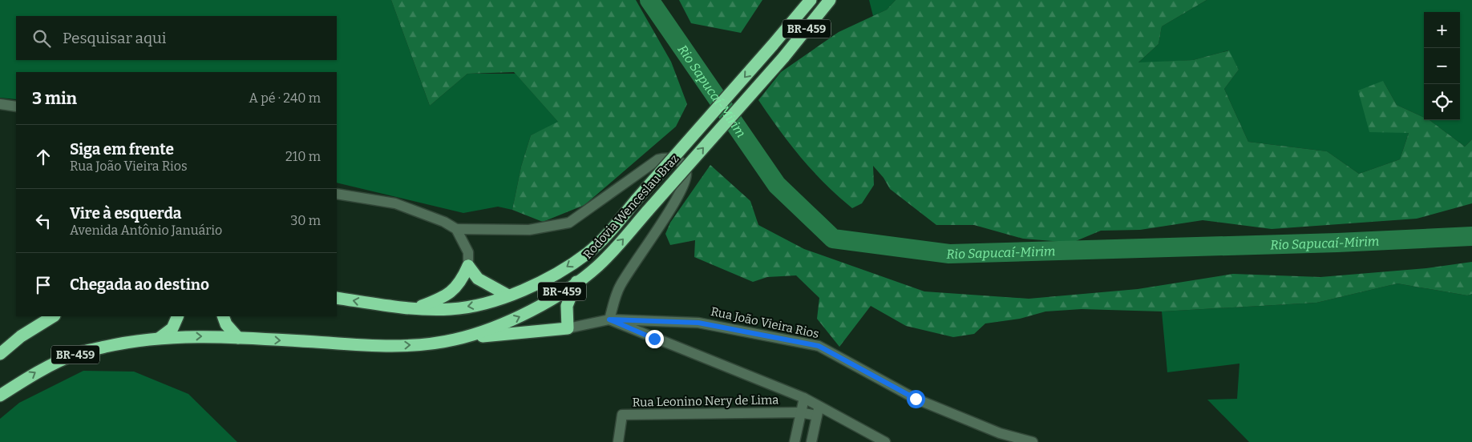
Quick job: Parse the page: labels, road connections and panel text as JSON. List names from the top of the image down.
{
  "streets": {
    "highway": ["BR-459", "Rodovia Wenceslau Braz"],
    "street": ["Rua João Vieira Rios", "Rua Leonino Nery de Lima"]
  },
  "crossings": [
    ["BR-459", "Rodovia Wenceslau Braz"]
  ],
  "water": ["Rio Sapucaí-Mirim"],
  "page": {
    "map_buttons": ["+", "−"],
    "search": "Pesquisar aqui",
    "heading": ["3 min", "A pé · 240 m"],
    "list": [
      ["Siga em frente", "Rua João Vieira Rios", "210 m"],
      ["Vire à esquerda", "Avenida Antônio Januário", "30 m"],
      "Chegada ao destino"
    ]
  }
}
